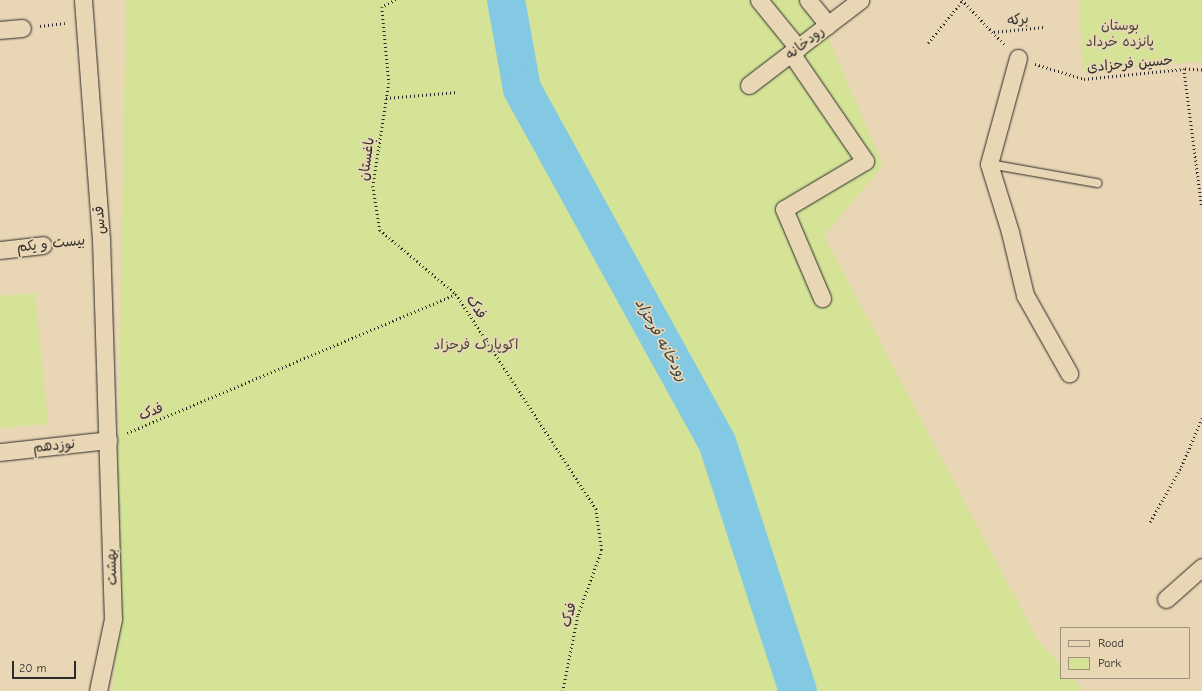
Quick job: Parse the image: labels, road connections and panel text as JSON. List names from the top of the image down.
{
  "streets": {
    "street": [
      "رودخانه",
      "قدس",
      "بیست و یکم",
      "نوزدهم",
      "بهشت"
    ],
    "path": [
      "برکه",
      "حسین فرحزادی",
      "باغستان",
      "فدک"
    ]
  },
  "crossings": [
    ["برکه", "حسین فرحزادی"],
    ["باغستان", "فدک"],
    ["قدس", "بیست و یکم"],
    ["قدس", "فدک"],
    ["قدس", "نوزدهم"],
    ["قدس", "بهشت"],
    ["فدک", "نوزدهم"],
    ["فدک", "بهشت"],
    ["نوزدهم", "بهشت"]
  ],
  "water": ["رودخانه فرحزاد"],
  "parks": ["بوستان پانزده خرداد", "اکوپارک فرحزاد"],
  "legend": ["Road", "Park"],
  "scale_bar": "20 m"
}
